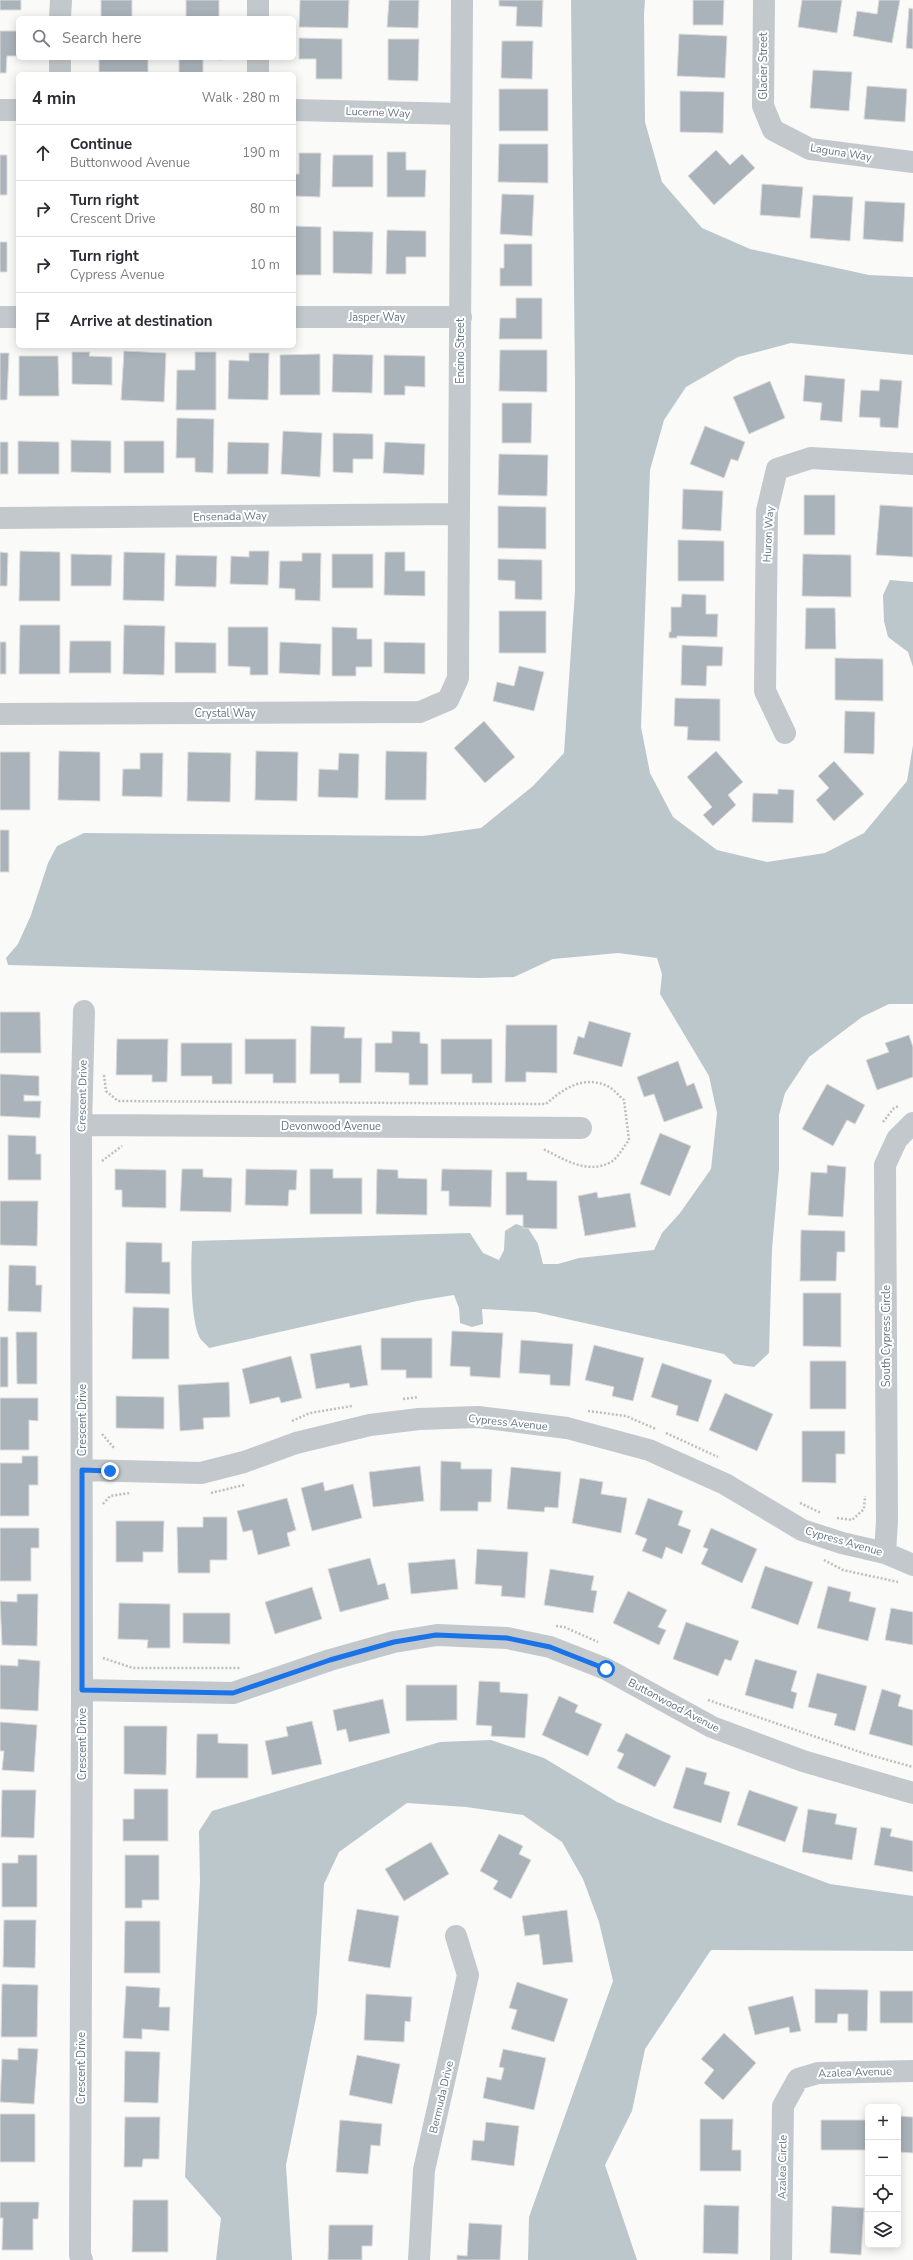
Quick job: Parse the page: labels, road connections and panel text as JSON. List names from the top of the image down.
{
  "streets": {
    "street": [
      "Glacier Street",
      "Lucerne Way",
      "Laguna Way",
      "Jasper Way",
      "Encino Street",
      "Ensenada Way",
      "Huron Way",
      "Crystal Way",
      "Crescent Drive",
      "Devonwood Avenue",
      "South Cypress Circle",
      "Cypress Avenue",
      "Buttonwood Avenue",
      "Azalea Avenue",
      "Bermuda Drive",
      "Azalea Circle"
    ]
  },
  "crossings": [
    ["Glacier Street", "Laguna Way"],
    ["Lucerne Way", "Encino Street"],
    ["Jasper Way", "Encino Street"],
    ["Encino Street", "Ensenada Way"],
    ["Encino Street", "Crystal Way"],
    ["Crescent Drive", "Devonwood Avenue"],
    ["Crescent Drive", "Cypress Avenue"],
    ["Crescent Drive", "Buttonwood Avenue"],
    ["South Cypress Circle", "Cypress Avenue"],
    ["Azalea Avenue", "Azalea Circle"]
  ],
  "page": {
    "search": "Search here",
    "heading": ["4 min", "Walk · 280 m"],
    "list": [
      ["Continue", "Buttonwood Avenue", "190 m"],
      ["Turn right", "Crescent Drive", "80 m"],
      ["Turn right", "Cypress Avenue", "10 m"],
      "Arrive at destination"
    ],
    "map_buttons": ["+", "−"]
  }
}
